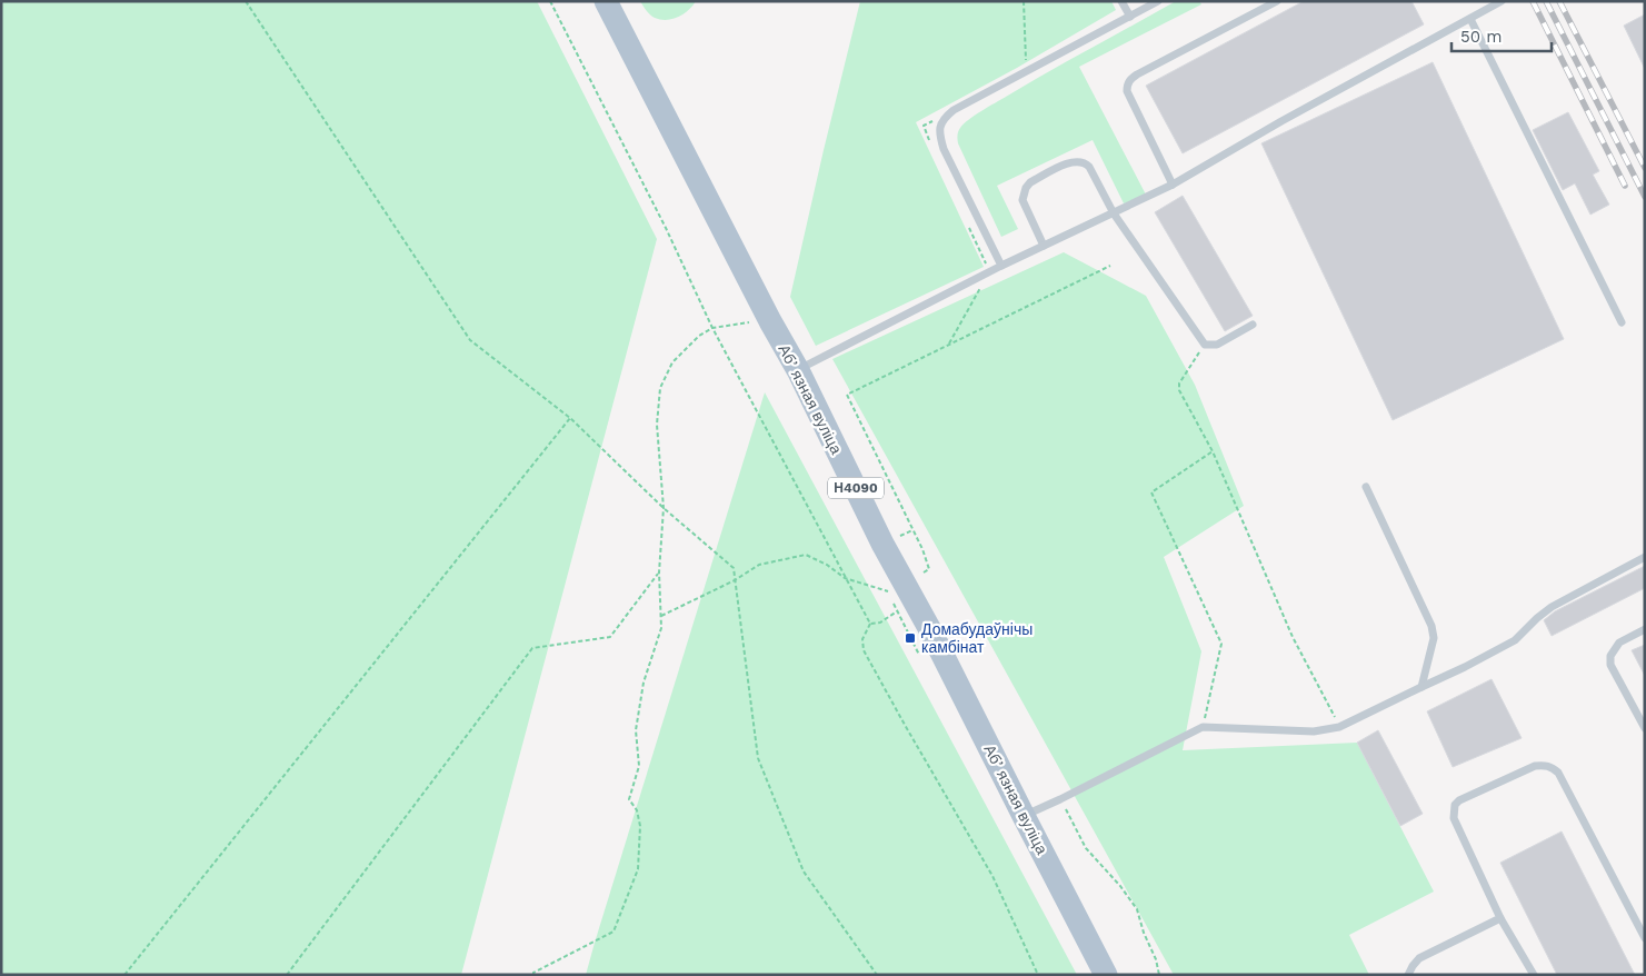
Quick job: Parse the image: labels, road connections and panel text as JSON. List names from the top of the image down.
{
  "streets": {
    "main road": ["Абʼязная вуліца", "Н4090"]
  },
  "places": {
    "transit": ["Домабудаўнічы камбінат"]
  },
  "scale_bar": "50 m"
}
